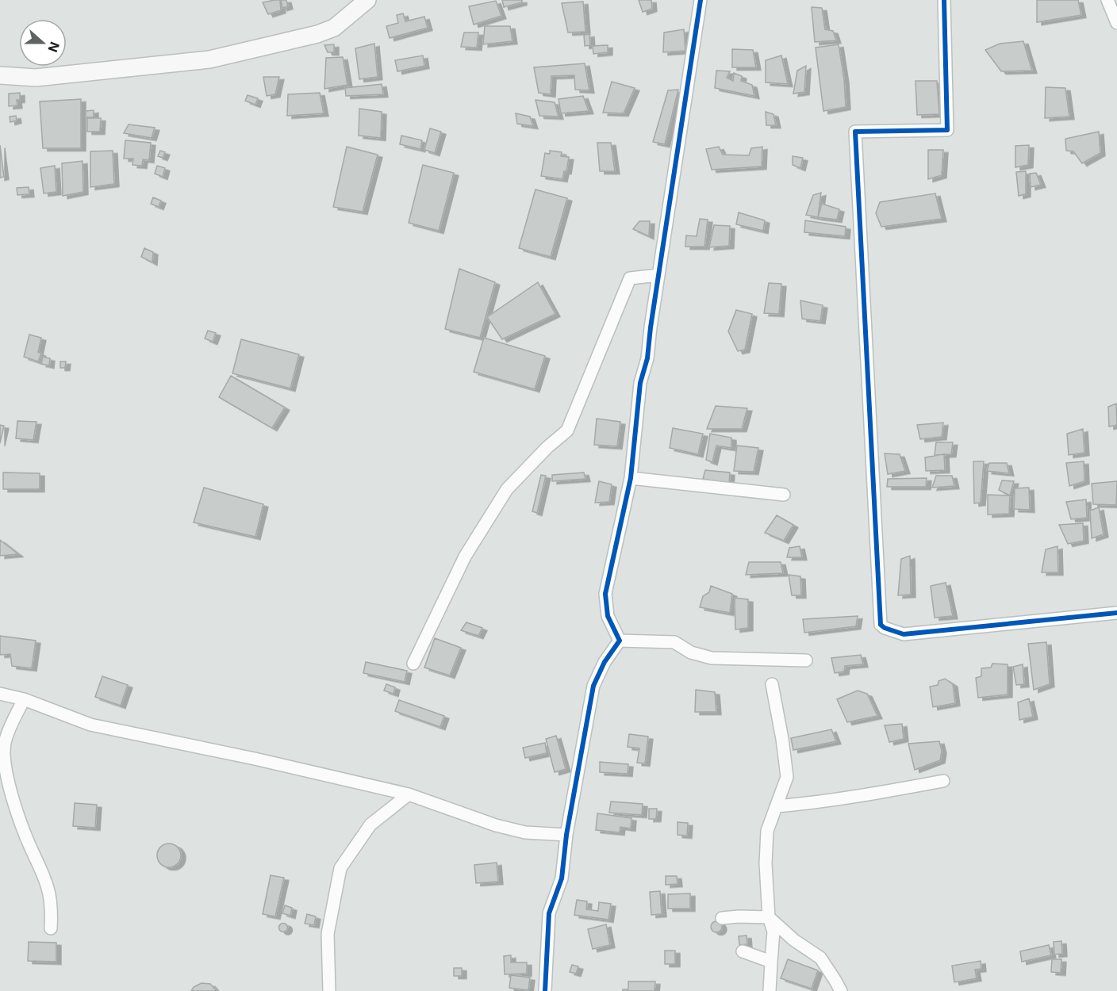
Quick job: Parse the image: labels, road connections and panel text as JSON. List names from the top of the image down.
{
  "north": "right"
}
